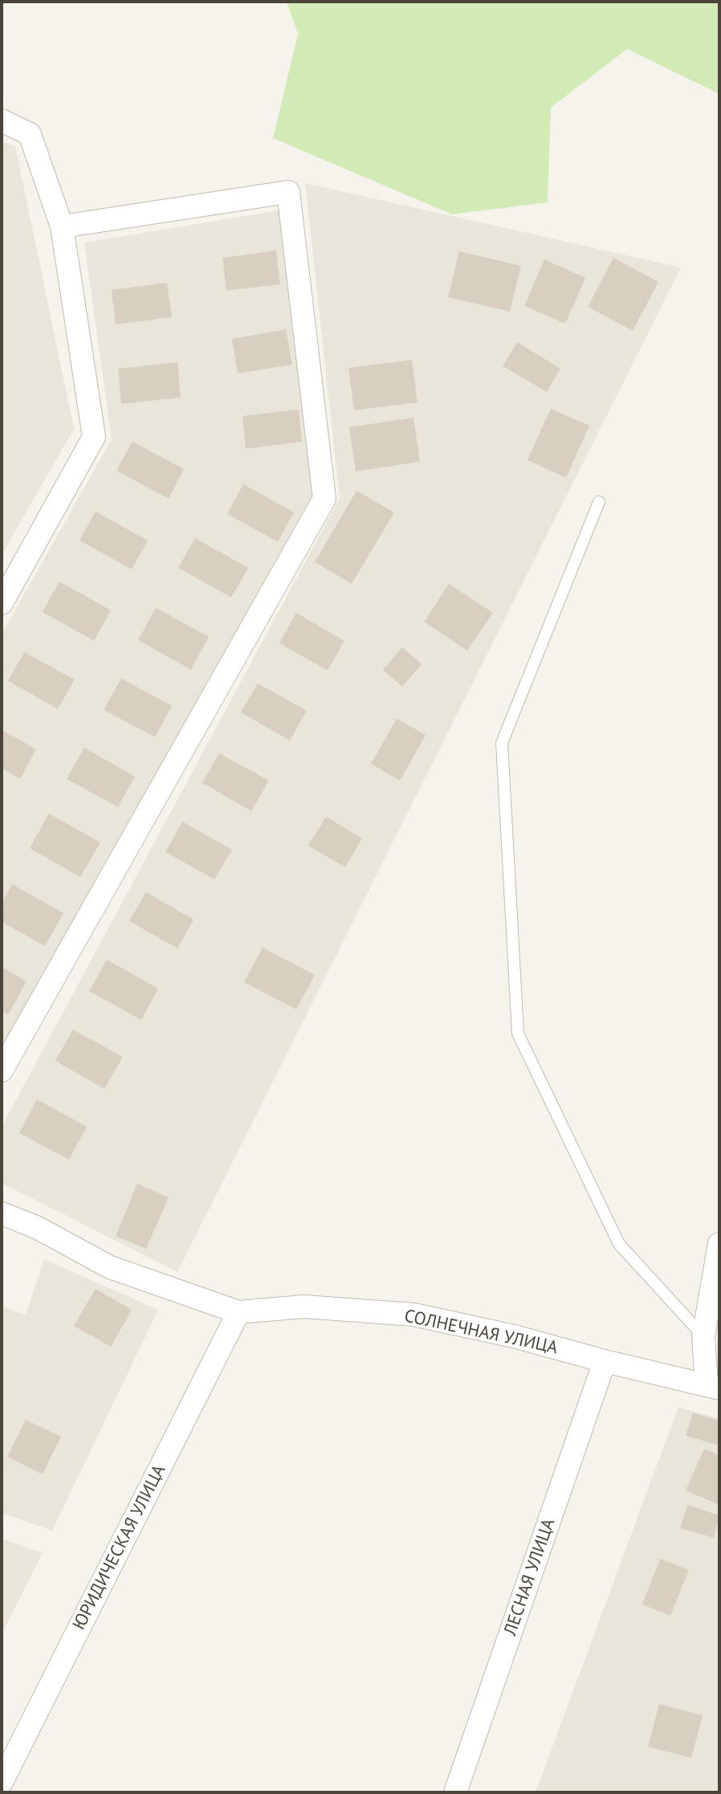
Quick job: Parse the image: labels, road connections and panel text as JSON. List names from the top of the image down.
{
  "streets": {
    "street": ["СОЛНЕЧНАЯ УЛИЦА", "ЮРИДИЧЕСКАЯ УЛИЦА", "ЛЕСНАЯ УЛИЦА"]
  },
  "crossings": [
    ["СОЛНЕЧНАЯ УЛИЦА", "ЮРИДИЧЕСКАЯ УЛИЦА"],
    ["СОЛНЕЧНАЯ УЛИЦА", "ЛЕСНАЯ УЛИЦА"]
  ]
}
